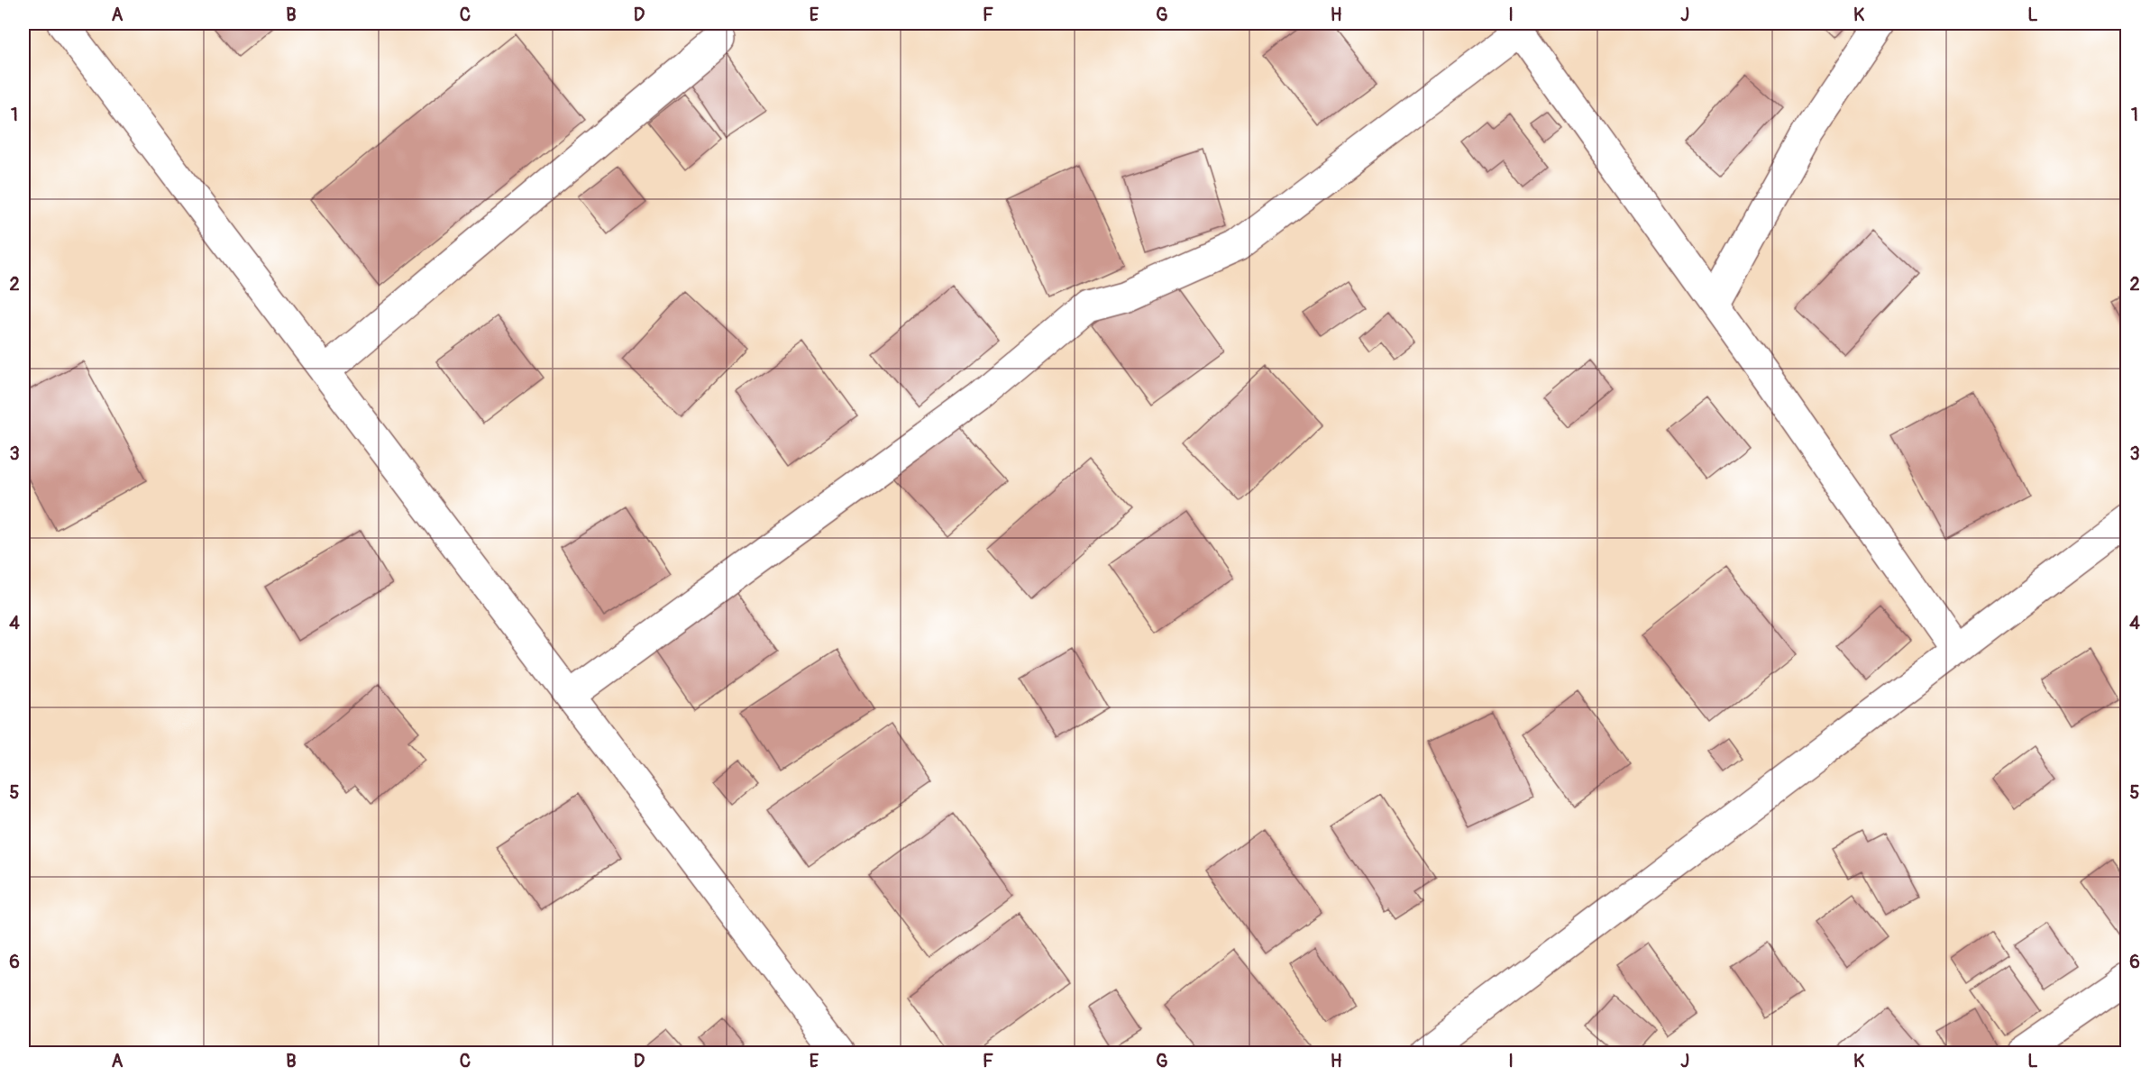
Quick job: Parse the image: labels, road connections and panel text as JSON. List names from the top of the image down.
{
  "grid": {
    "columns": [
      "A",
      "B",
      "C",
      "D",
      "E",
      "F",
      "G",
      "H",
      "I",
      "J",
      "K",
      "L"
    ],
    "rows": [
      "1",
      "2",
      "3",
      "4",
      "5",
      "6"
    ]
  }
}
